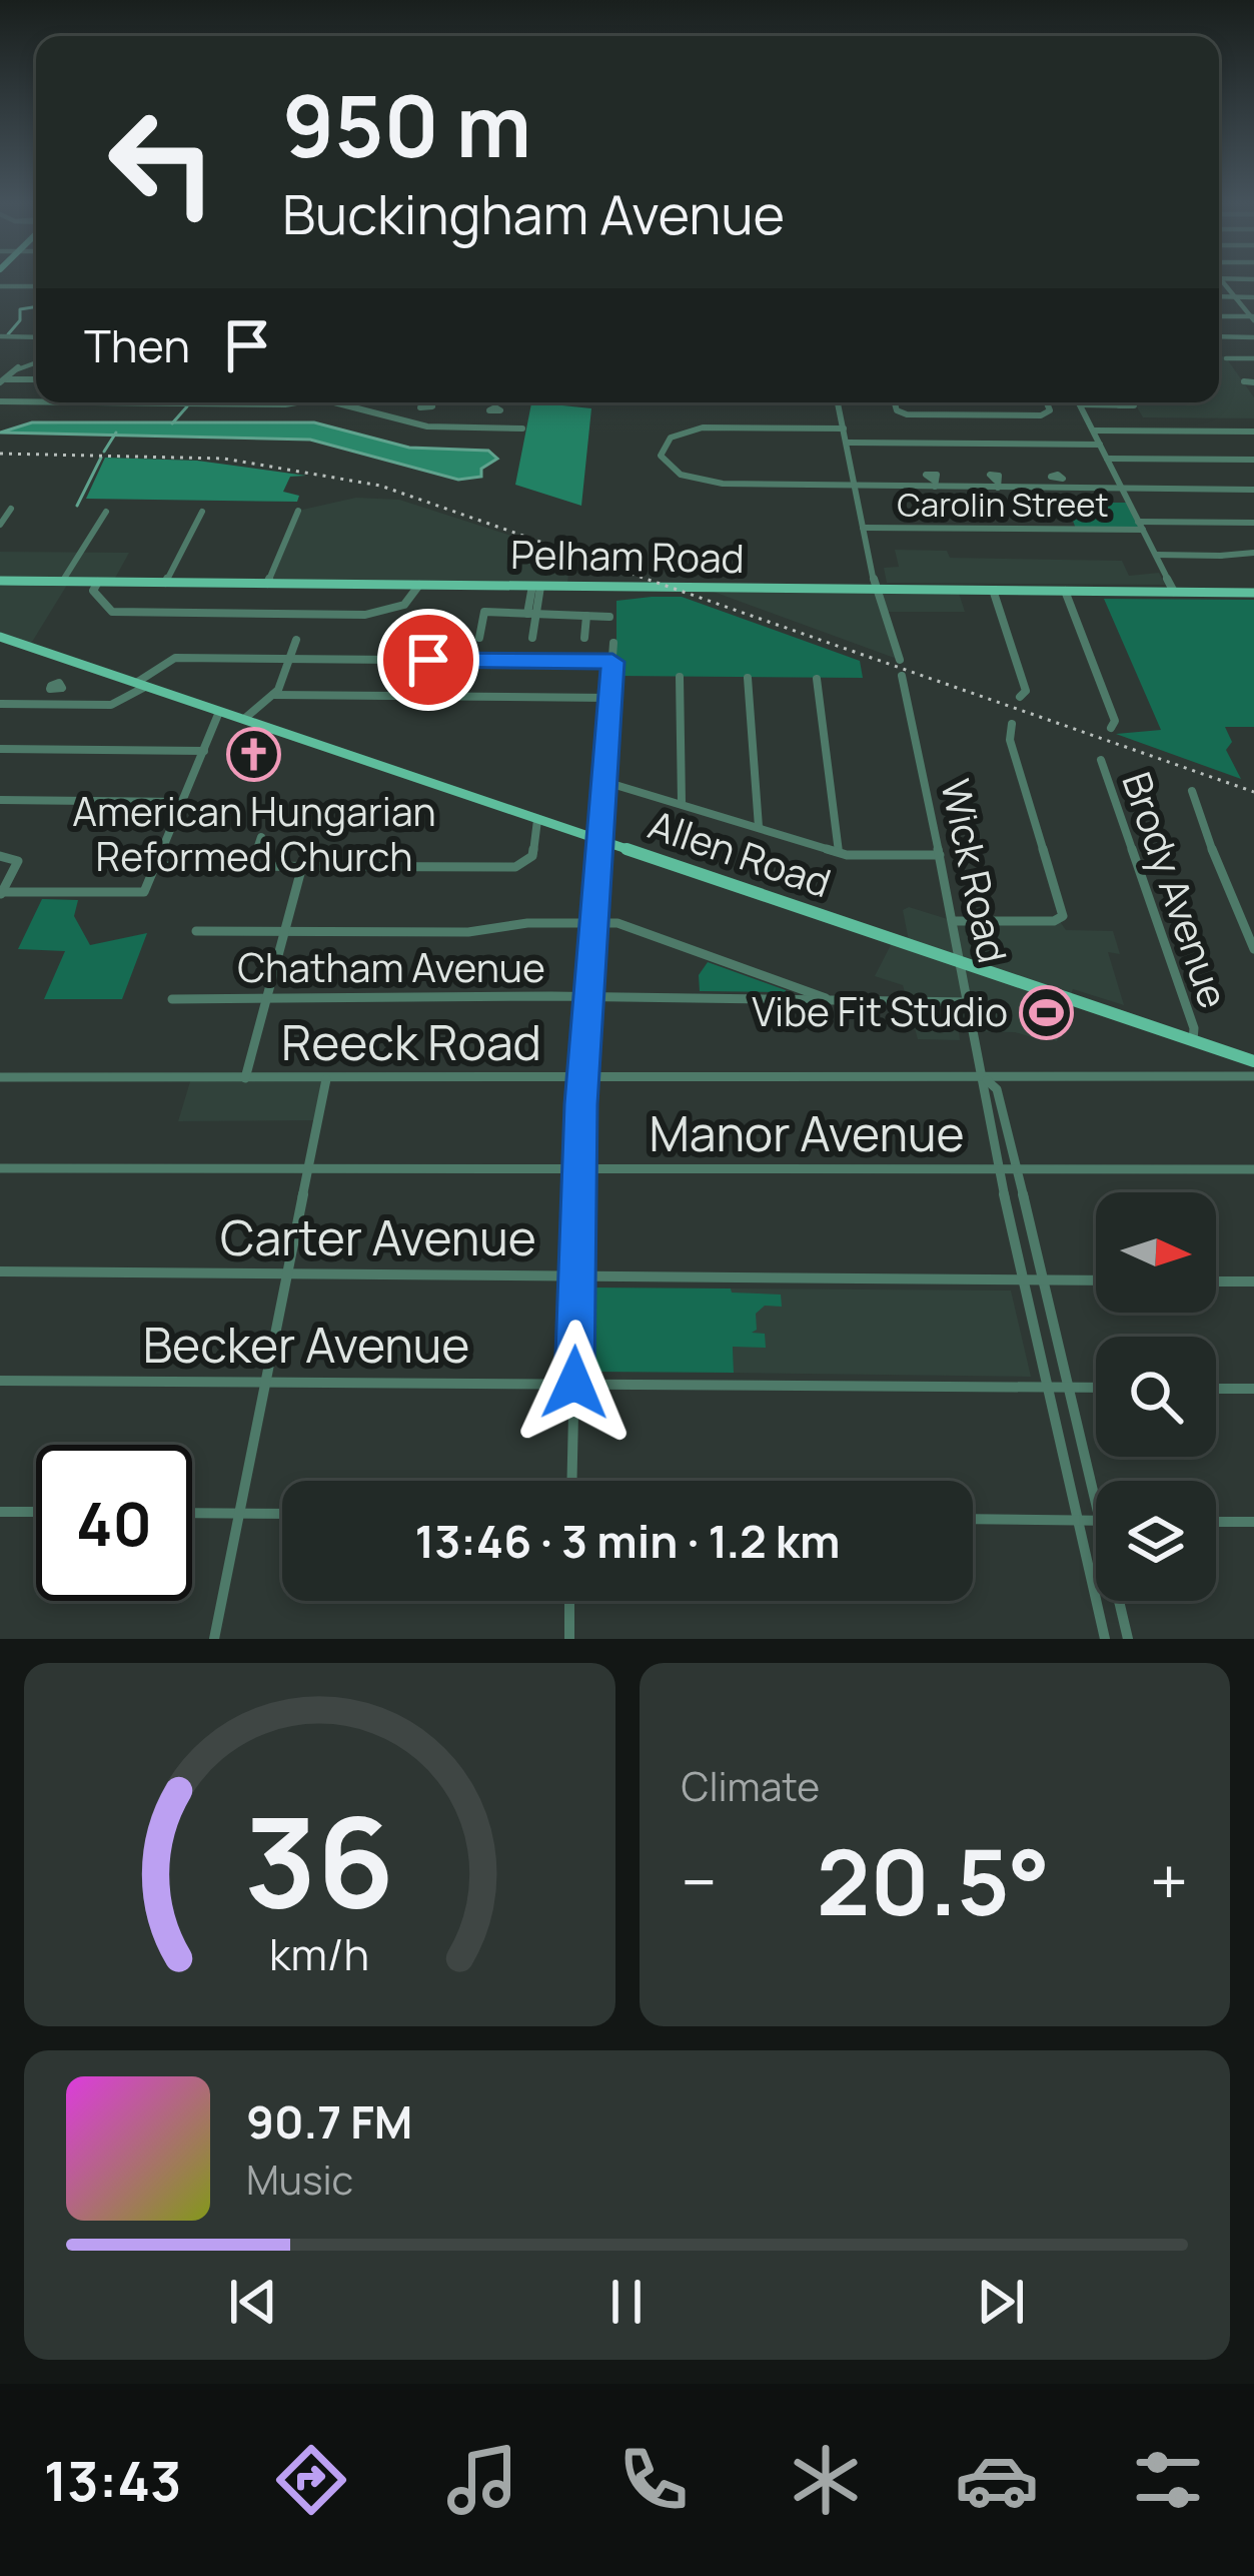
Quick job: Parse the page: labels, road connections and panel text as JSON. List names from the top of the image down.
{
  "streets": {
    "main road": ["Pelham Road", "Allen Road"],
    "street": [
      "Carolin Street",
      "Wick Road",
      "Brody Avenue",
      "Chatham Avenue",
      "Reeck Road",
      "Manor Avenue",
      "Carter Avenue",
      "Becker Avenue"
    ]
  },
  "crossings": [
    ["Pelham Road", "Brody Avenue"],
    ["Allen Road", "Wick Road"],
    ["Allen Road", "Brody Avenue"],
    ["Wick Road", "Chatham Avenue"],
    ["Wick Road", "Reeck Road"],
    ["Wick Road", "Manor Avenue"],
    ["Wick Road", "Carter Avenue"],
    ["Wick Road", "Becker Avenue"]
  ],
  "places": {
    "church": ["American Hungarian Reformed Church"],
    "sports": ["Vibe Fit Studio"]
  },
  "north": "right",
  "page": {
    "turn": ["950 m", "Buckingham Avenue"],
    "then": "Then",
    "limit": "40",
    "trip": "13:46 · 3 min · 1.2 km",
    "tile": "Climate",
    "heat": ["−", "20.5°", "+"],
    "song": ["90.7 FM", "Music"],
    "tabs": "13:43",
    "gauge": ["36", "km/h"]
  }
}
